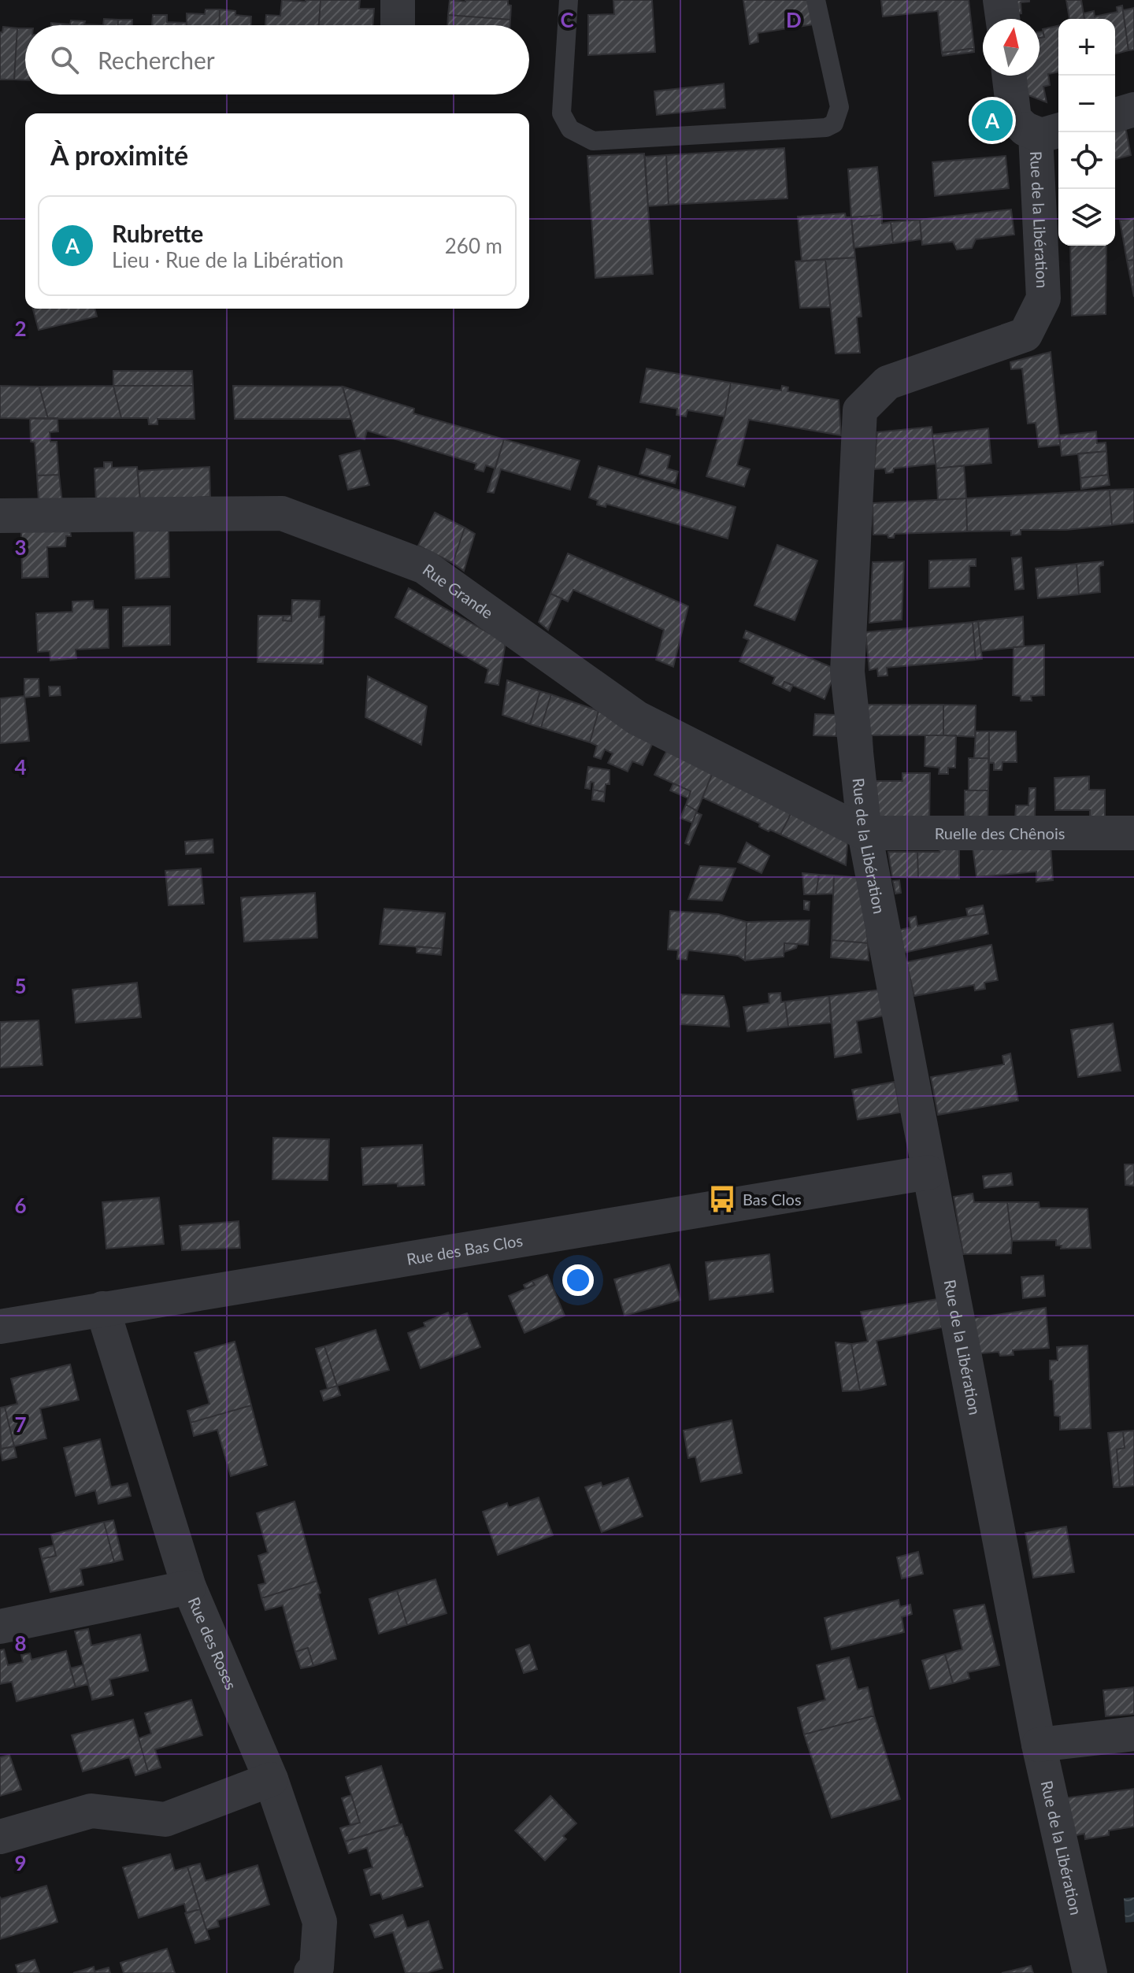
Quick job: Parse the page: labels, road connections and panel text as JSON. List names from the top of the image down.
{
  "streets": {
    "street": [
      "Rue de la Libération",
      "Rue Grande",
      "Ruelle des Chênois",
      "Rue des Bas Clos",
      "Rue des Roses"
    ]
  },
  "crossings": [
    ["Rue de la Libération", "Rue Grande"],
    ["Rue de la Libération", "Ruelle des Chênois"],
    ["Rue de la Libération", "Rue des Bas Clos"],
    ["Rue Grande", "Ruelle des Chênois"],
    ["Rue des Bas Clos", "Rue des Roses"]
  ],
  "places": {
    "bus stop": ["Bas Clos"]
  },
  "north": "top",
  "page": {
    "map_buttons": ["+", "−"],
    "search": "Rechercher",
    "pins": "A",
    "heading": "À proximité",
    "list": [
      {
        "mark": "A",
        "name": "Rubrette",
        "note": "Lieu · Rue de la Libération",
        "value": "260 m"
      }
    ]
  },
  "grid": {
    "columns": ["C", "D"],
    "rows": [
      "2",
      "3",
      "4",
      "5",
      "6",
      "7",
      "8",
      "9"
    ]
  }
}
